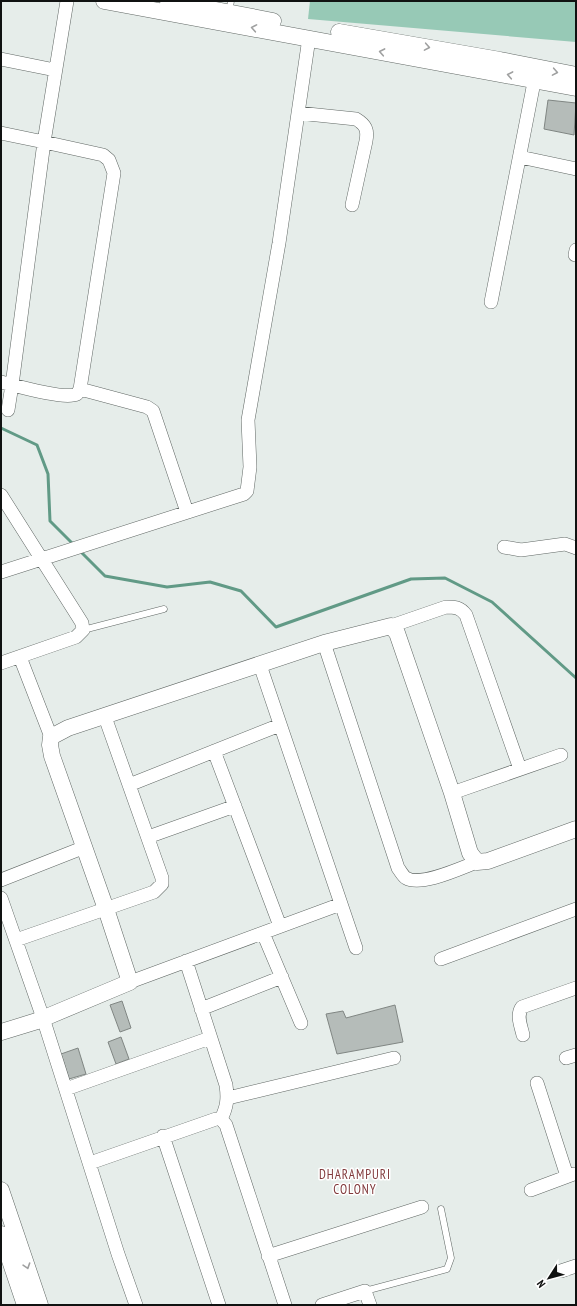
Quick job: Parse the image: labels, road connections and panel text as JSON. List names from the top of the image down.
{
  "districts": ["DHARAMPURI COLONY"],
  "north": "bottom left"
}
